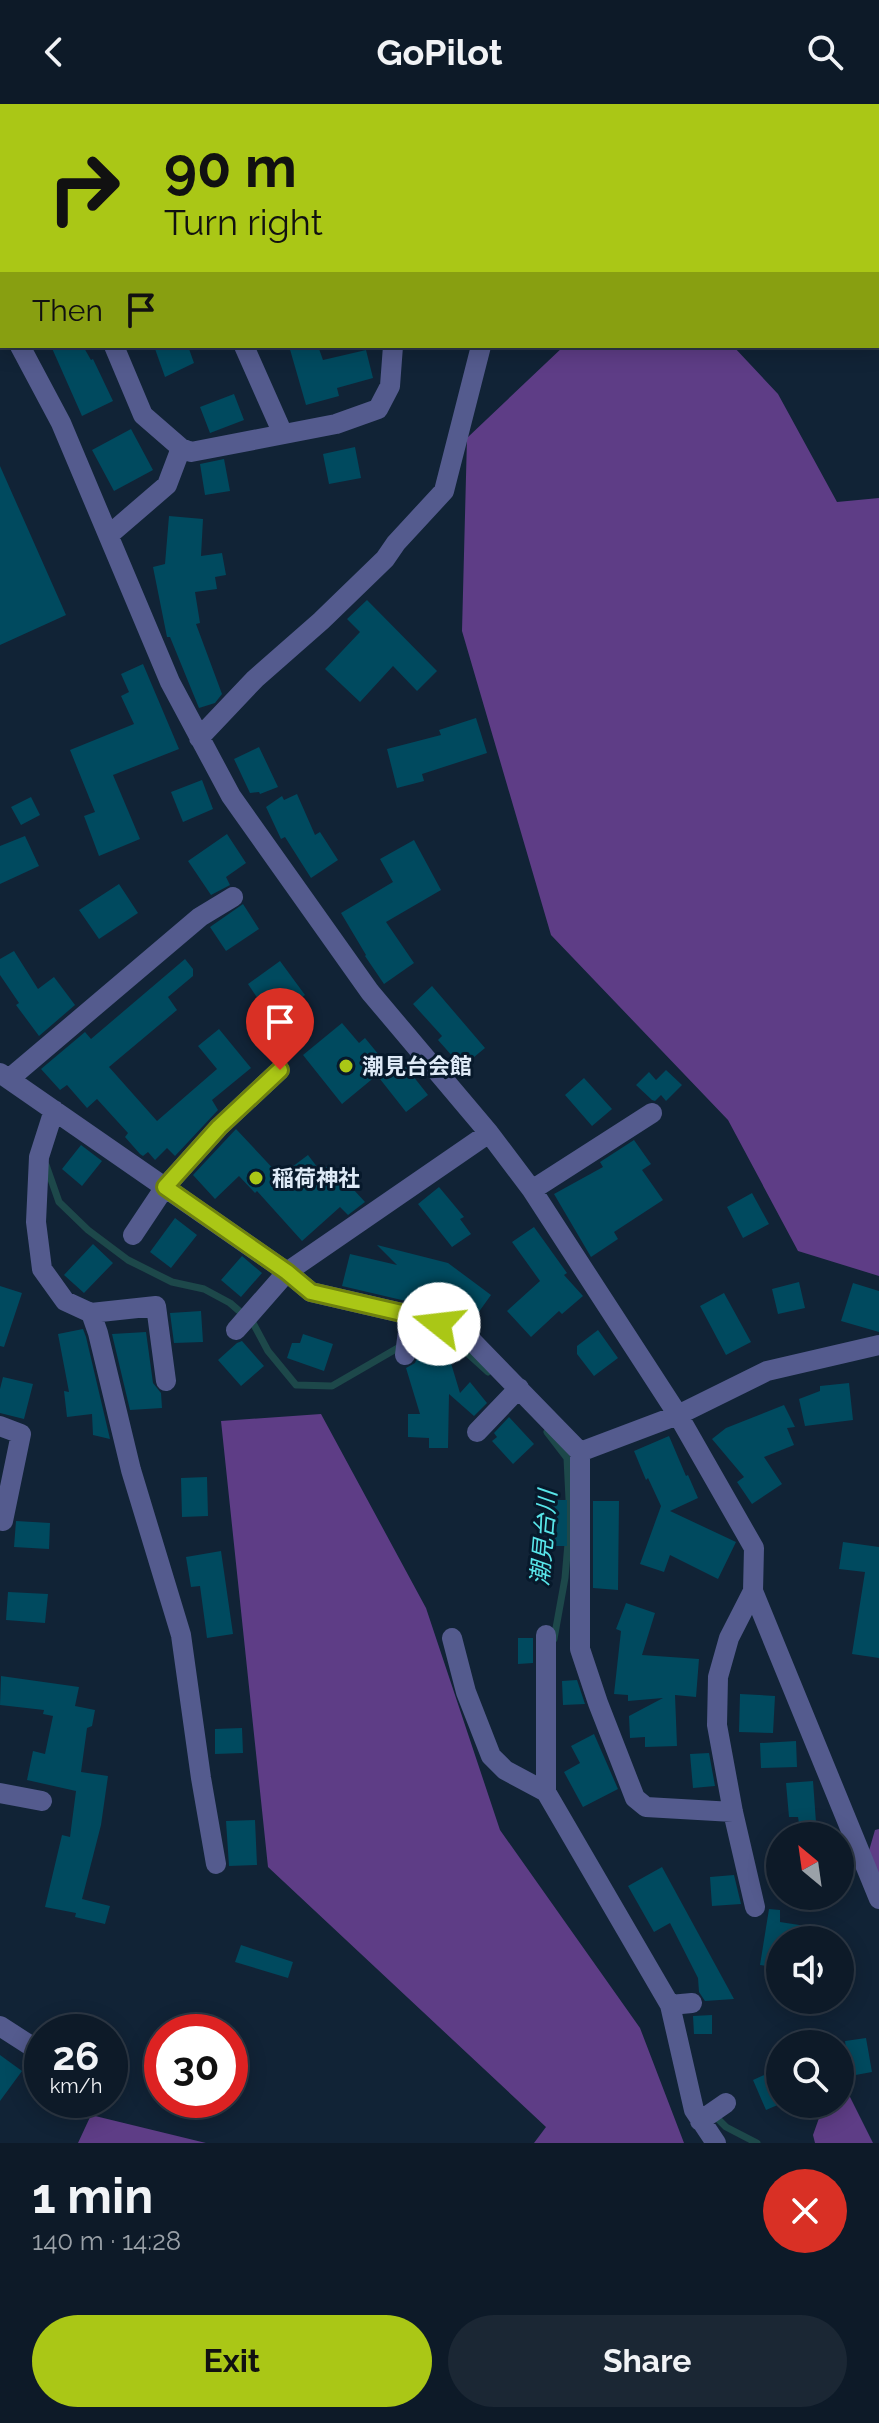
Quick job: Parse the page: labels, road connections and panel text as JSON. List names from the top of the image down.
{
  "water": ["潮見台川"],
  "places": ["潮見台会館", "稲荷神社"],
  "north": "top left",
  "page": {
    "header": "GoPilot",
    "turn": ["90 m", "Turn right"],
    "then": "Then",
    "speed": "26 km/h",
    "limit": "30",
    "heading": ["1 min", "140 m · 14:28"],
    "buttons": ["Exit", "Share"]
  }
}
